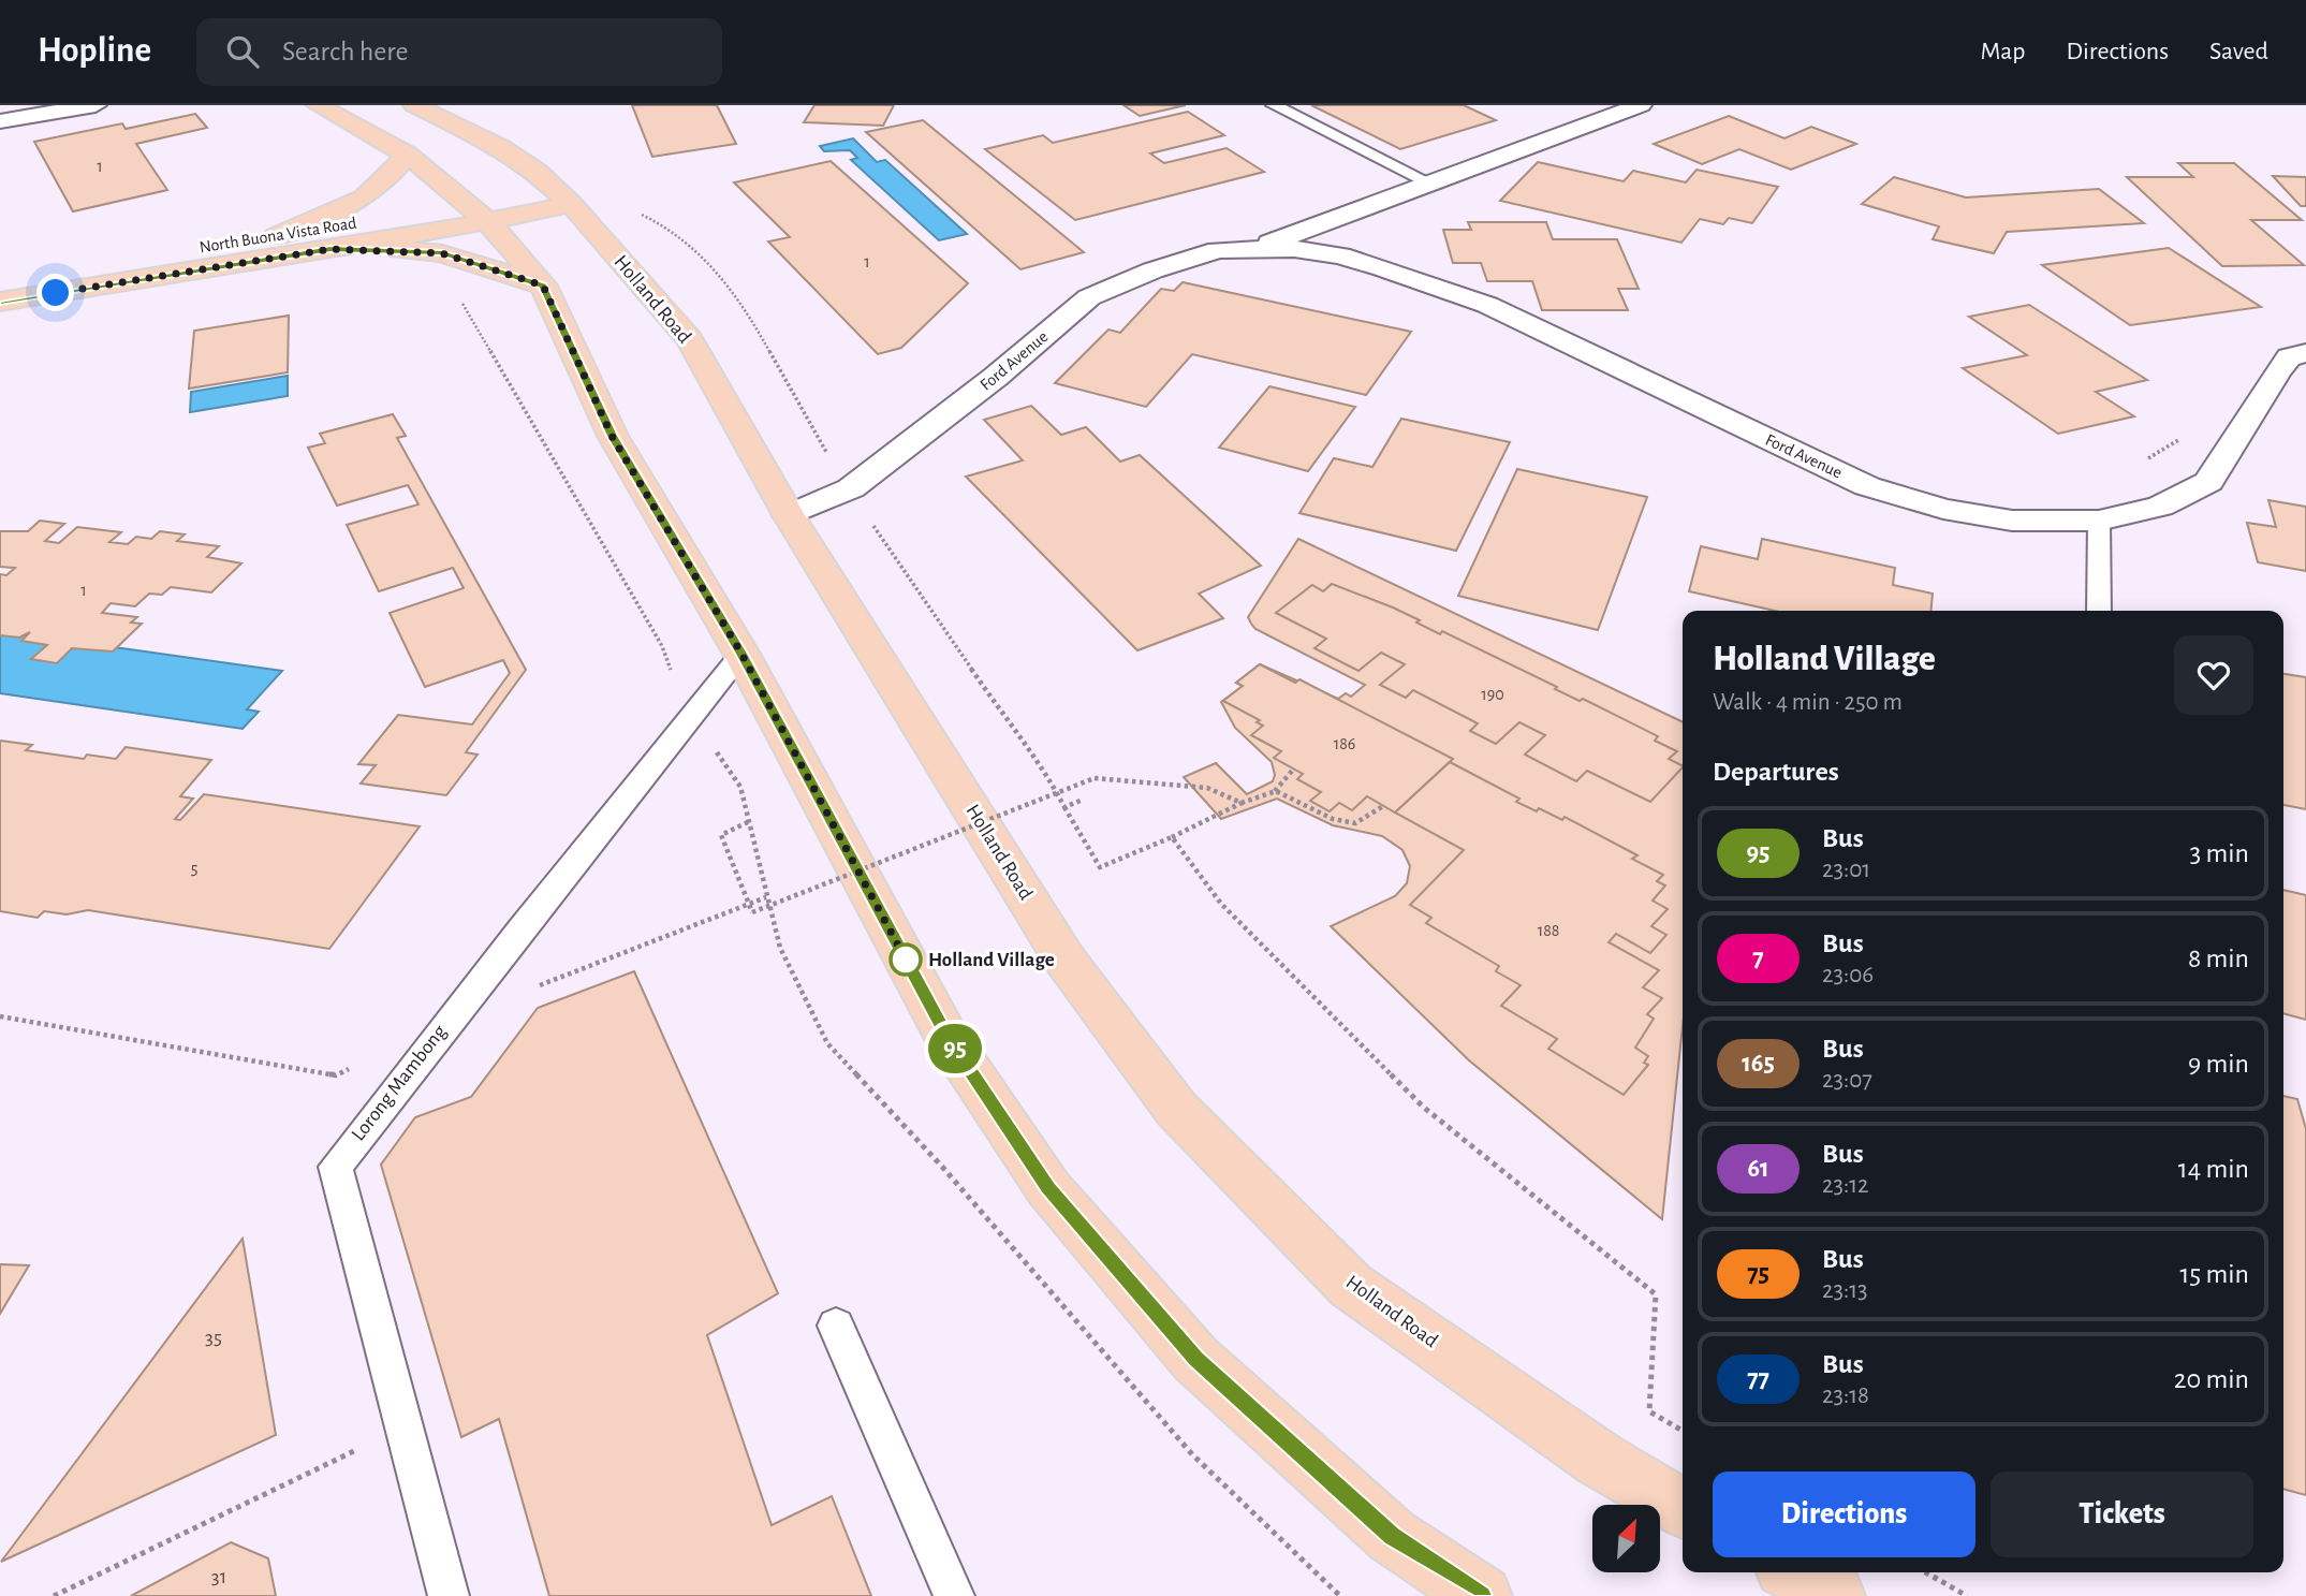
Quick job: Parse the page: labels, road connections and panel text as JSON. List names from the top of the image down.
{
  "streets": {
    "main road": ["North Buona Vista Road", "Holland Road"],
    "street": ["Ford Avenue"],
    "lane": ["Lorong Mambong"]
  },
  "crossings": [
    ["North Buona Vista Road", "Holland Road"],
    ["Holland Road", "Ford Avenue"]
  ],
  "places": ["Holland Village"],
  "lines": ["bus line 95"],
  "house_numbers": [
    "1",
    "1",
    "1",
    "190",
    "186",
    "5",
    "188",
    "35",
    "31"
  ],
  "north": "top right",
  "page": {
    "header": "Hopline",
    "search": "Search here",
    "nav": ["Map", "Directions", "Saved"],
    "on_map": "95",
    "heading": [
      ["Holland Village", "Walk · 4 min · 250 m"],
      "Departures"
    ],
    "list": [
      {
        "mark": "95",
        "name": "Bus",
        "note": "23:01",
        "value": "3 min"
      },
      {
        "mark": "7",
        "name": "Bus",
        "note": "23:06",
        "value": "8 min"
      },
      {
        "mark": "165",
        "name": "Bus",
        "note": "23:07",
        "value": "9 min"
      },
      {
        "mark": "61",
        "name": "Bus",
        "note": "23:12",
        "value": "14 min"
      },
      {
        "mark": "75",
        "name": "Bus",
        "note": "23:13",
        "value": "15 min"
      },
      {
        "mark": "77",
        "name": "Bus",
        "note": "23:18",
        "value": "20 min"
      }
    ],
    "buttons": ["Directions", "Tickets"]
  }
}
